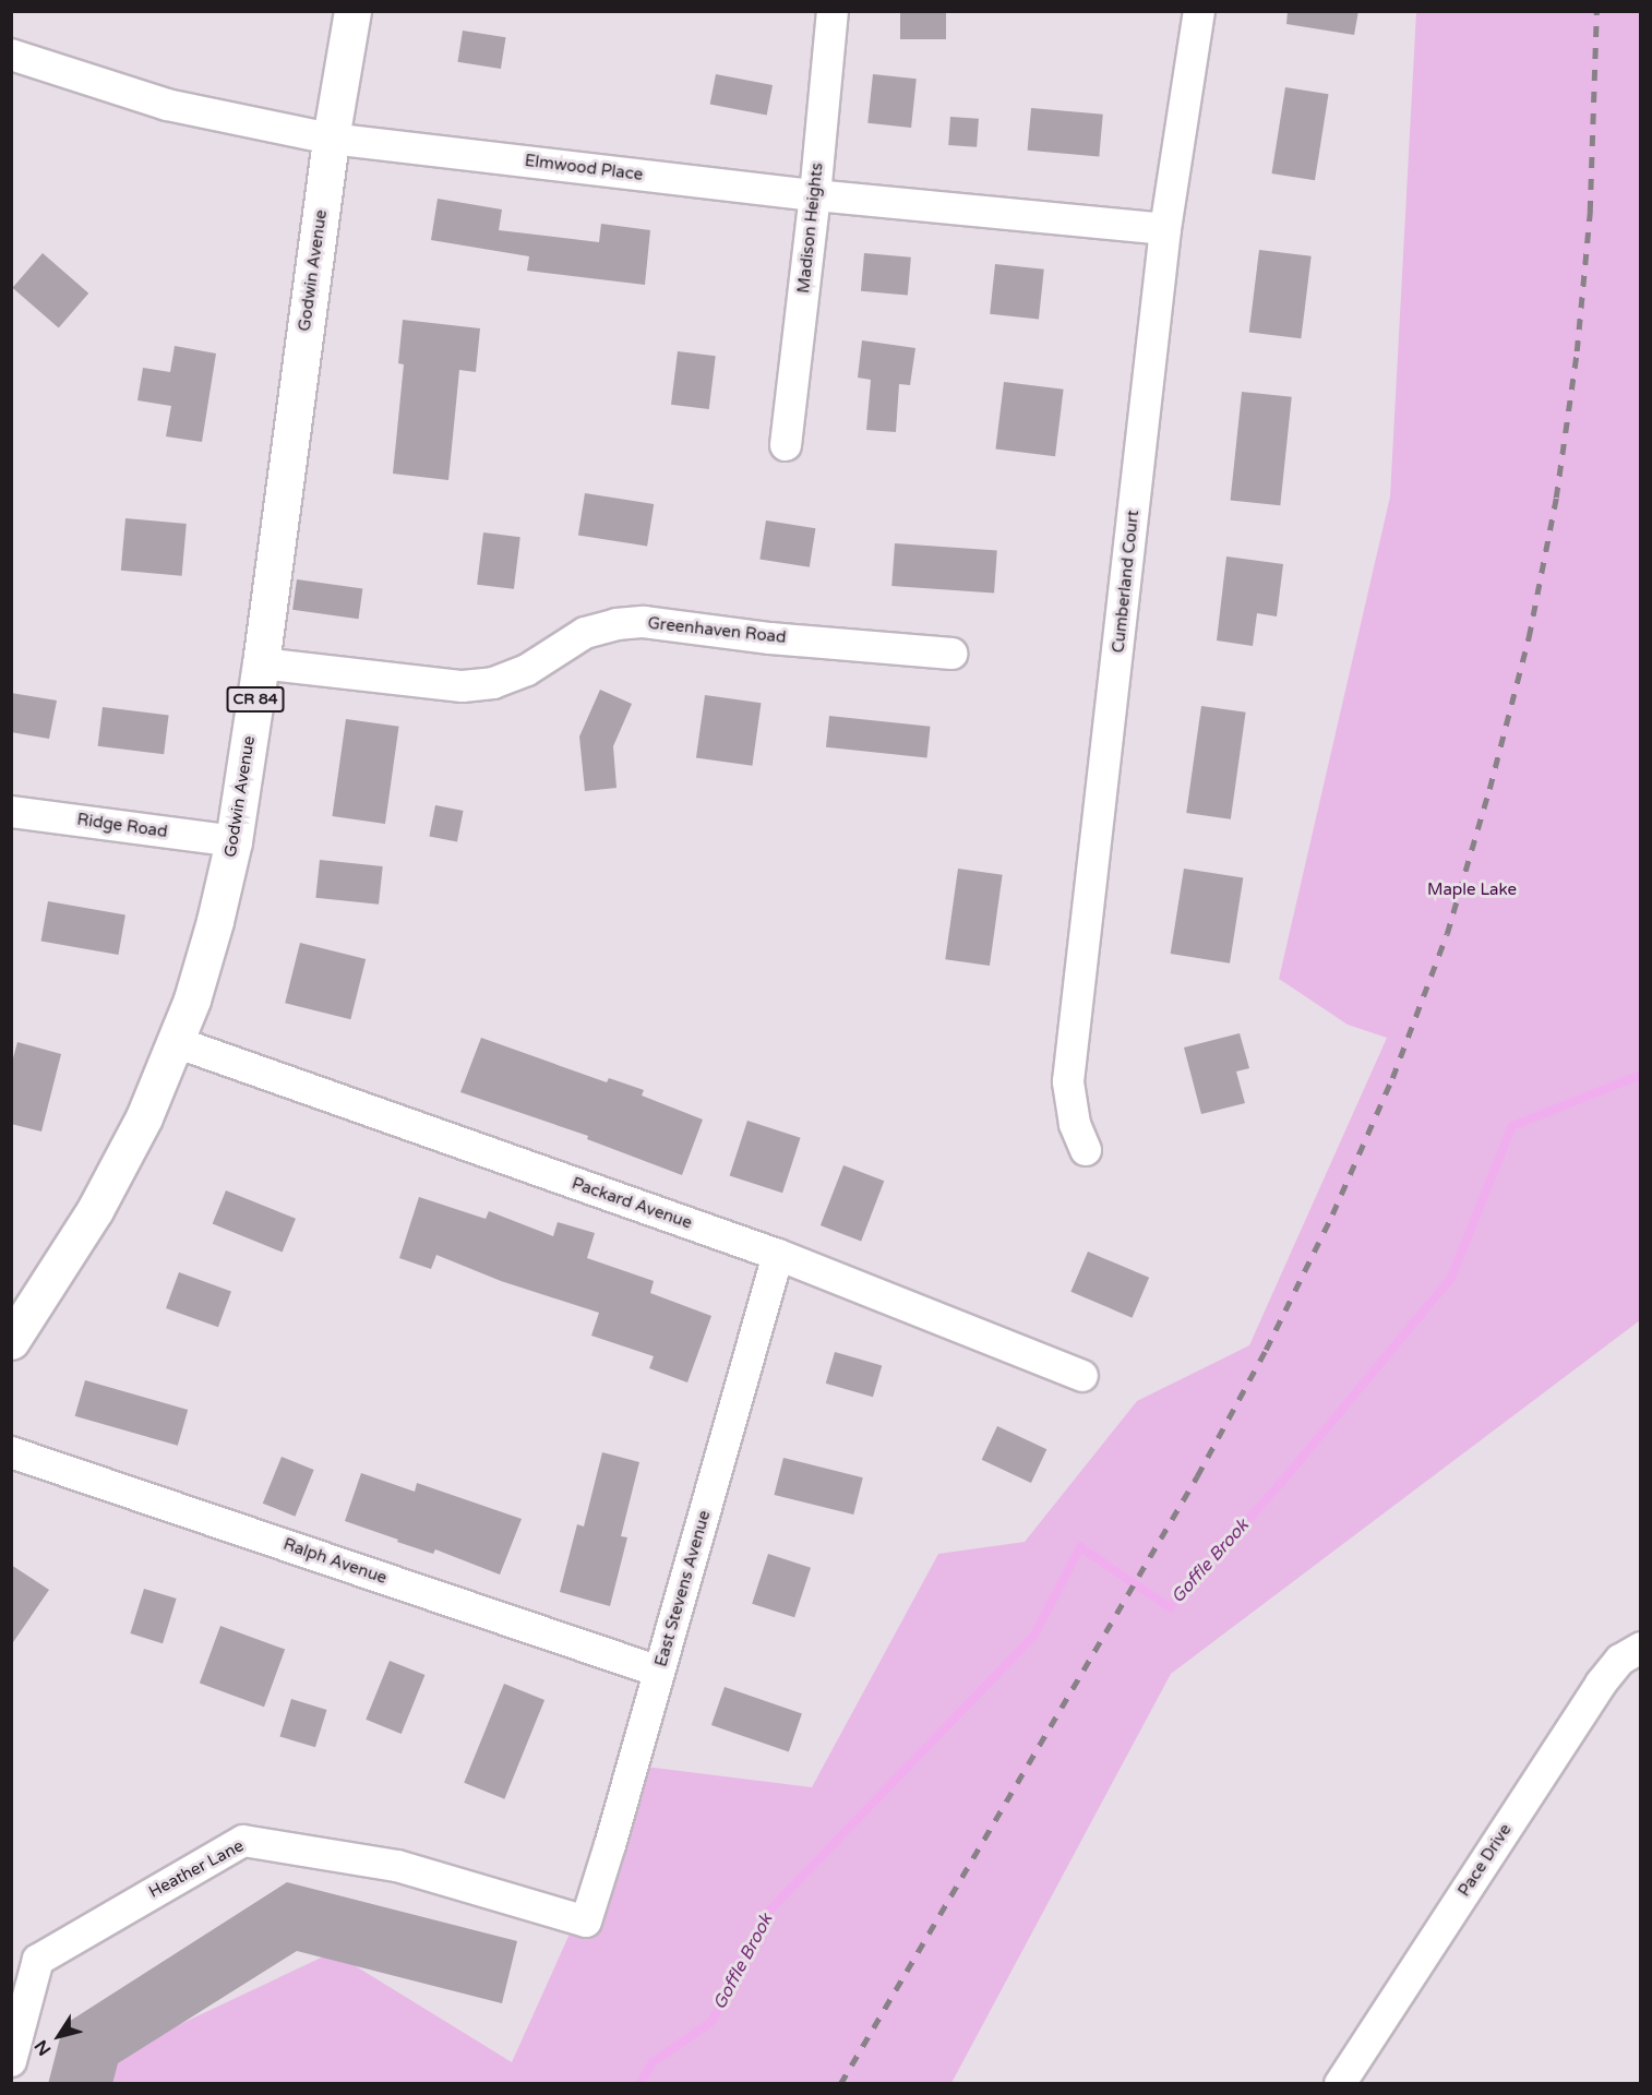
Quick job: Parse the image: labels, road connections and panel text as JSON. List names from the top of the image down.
{
  "streets": {
    "main road": ["Godwin Avenue", "CR 84"],
    "street": [
      "Elmwood Place",
      "Madison Heights",
      "Cumberland Court",
      "Greenhaven Road",
      "Ridge Road",
      "Packard Avenue",
      "Ralph Avenue",
      "East Stevens Avenue",
      "Pace Drive",
      "Heather Lane"
    ]
  },
  "crossings": [
    ["Elmwood Place", "Madison Heights"],
    ["Elmwood Place", "Godwin Avenue"],
    ["Elmwood Place", "Cumberland Court"],
    ["Godwin Avenue", "Greenhaven Road"],
    ["Godwin Avenue", "Ridge Road"],
    ["Godwin Avenue", "Packard Avenue"],
    ["Packard Avenue", "East Stevens Avenue"],
    ["Ralph Avenue", "East Stevens Avenue"],
    ["East Stevens Avenue", "Heather Lane"]
  ],
  "water": ["Goffle Brook"],
  "parks": ["Maple Lake"],
  "north": "bottom left"
}
